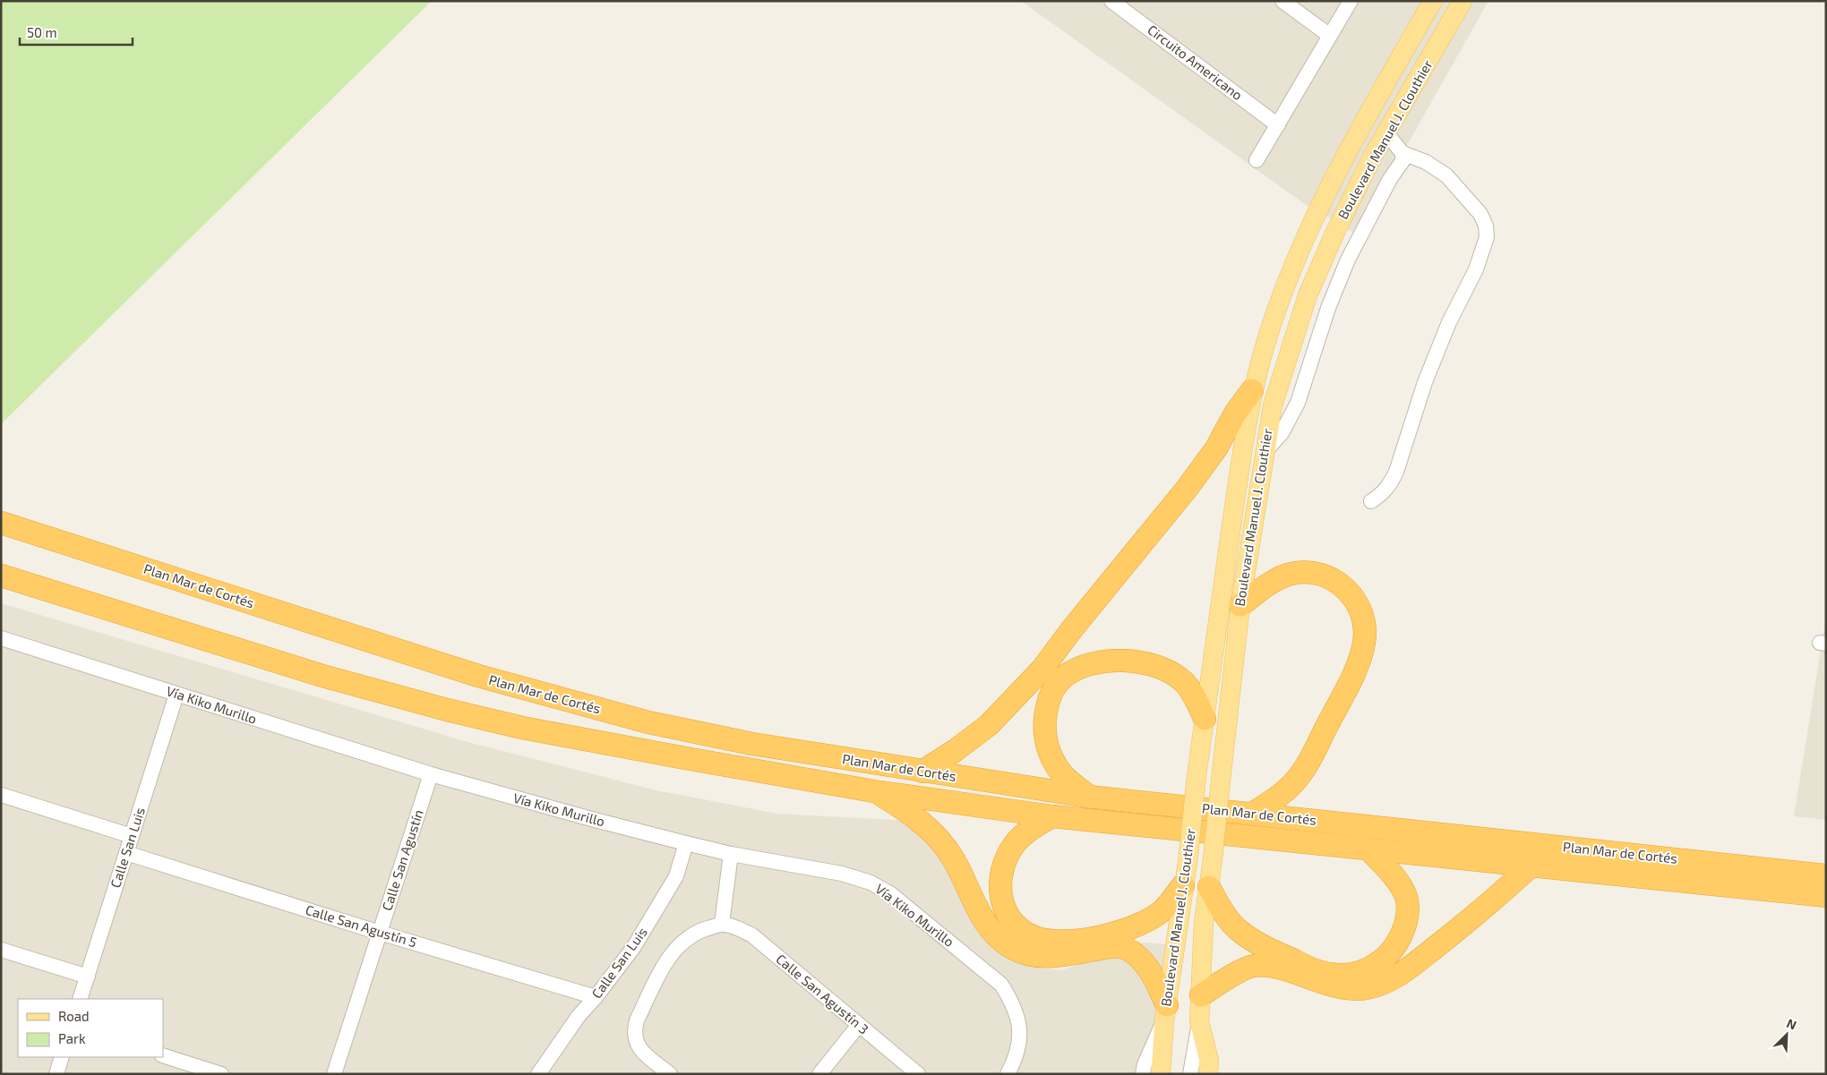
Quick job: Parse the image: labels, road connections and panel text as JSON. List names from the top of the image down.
{
  "streets": {
    "highway": ["Plan Mar de Cortés"],
    "main road": ["Boulevard Manuel J. Clouthier"],
    "street": [
      "Circuito Americano",
      "Vía Kiko Murillo",
      "Calle San Luis",
      "Calle San Agustín",
      "Calle San Agustín 5",
      "Calle San Agustín 3"
    ]
  },
  "crossings": [
    ["Vía Kiko Murillo", "Calle San Luis"],
    ["Vía Kiko Murillo", "Calle San Agustín"],
    ["Calle San Luis", "Calle San Agustín 5"],
    ["Calle San Agustín", "Calle San Agustín 5"]
  ],
  "legend": ["Road", "Park"],
  "scale_bar": "50 m",
  "north": "top right"
}
